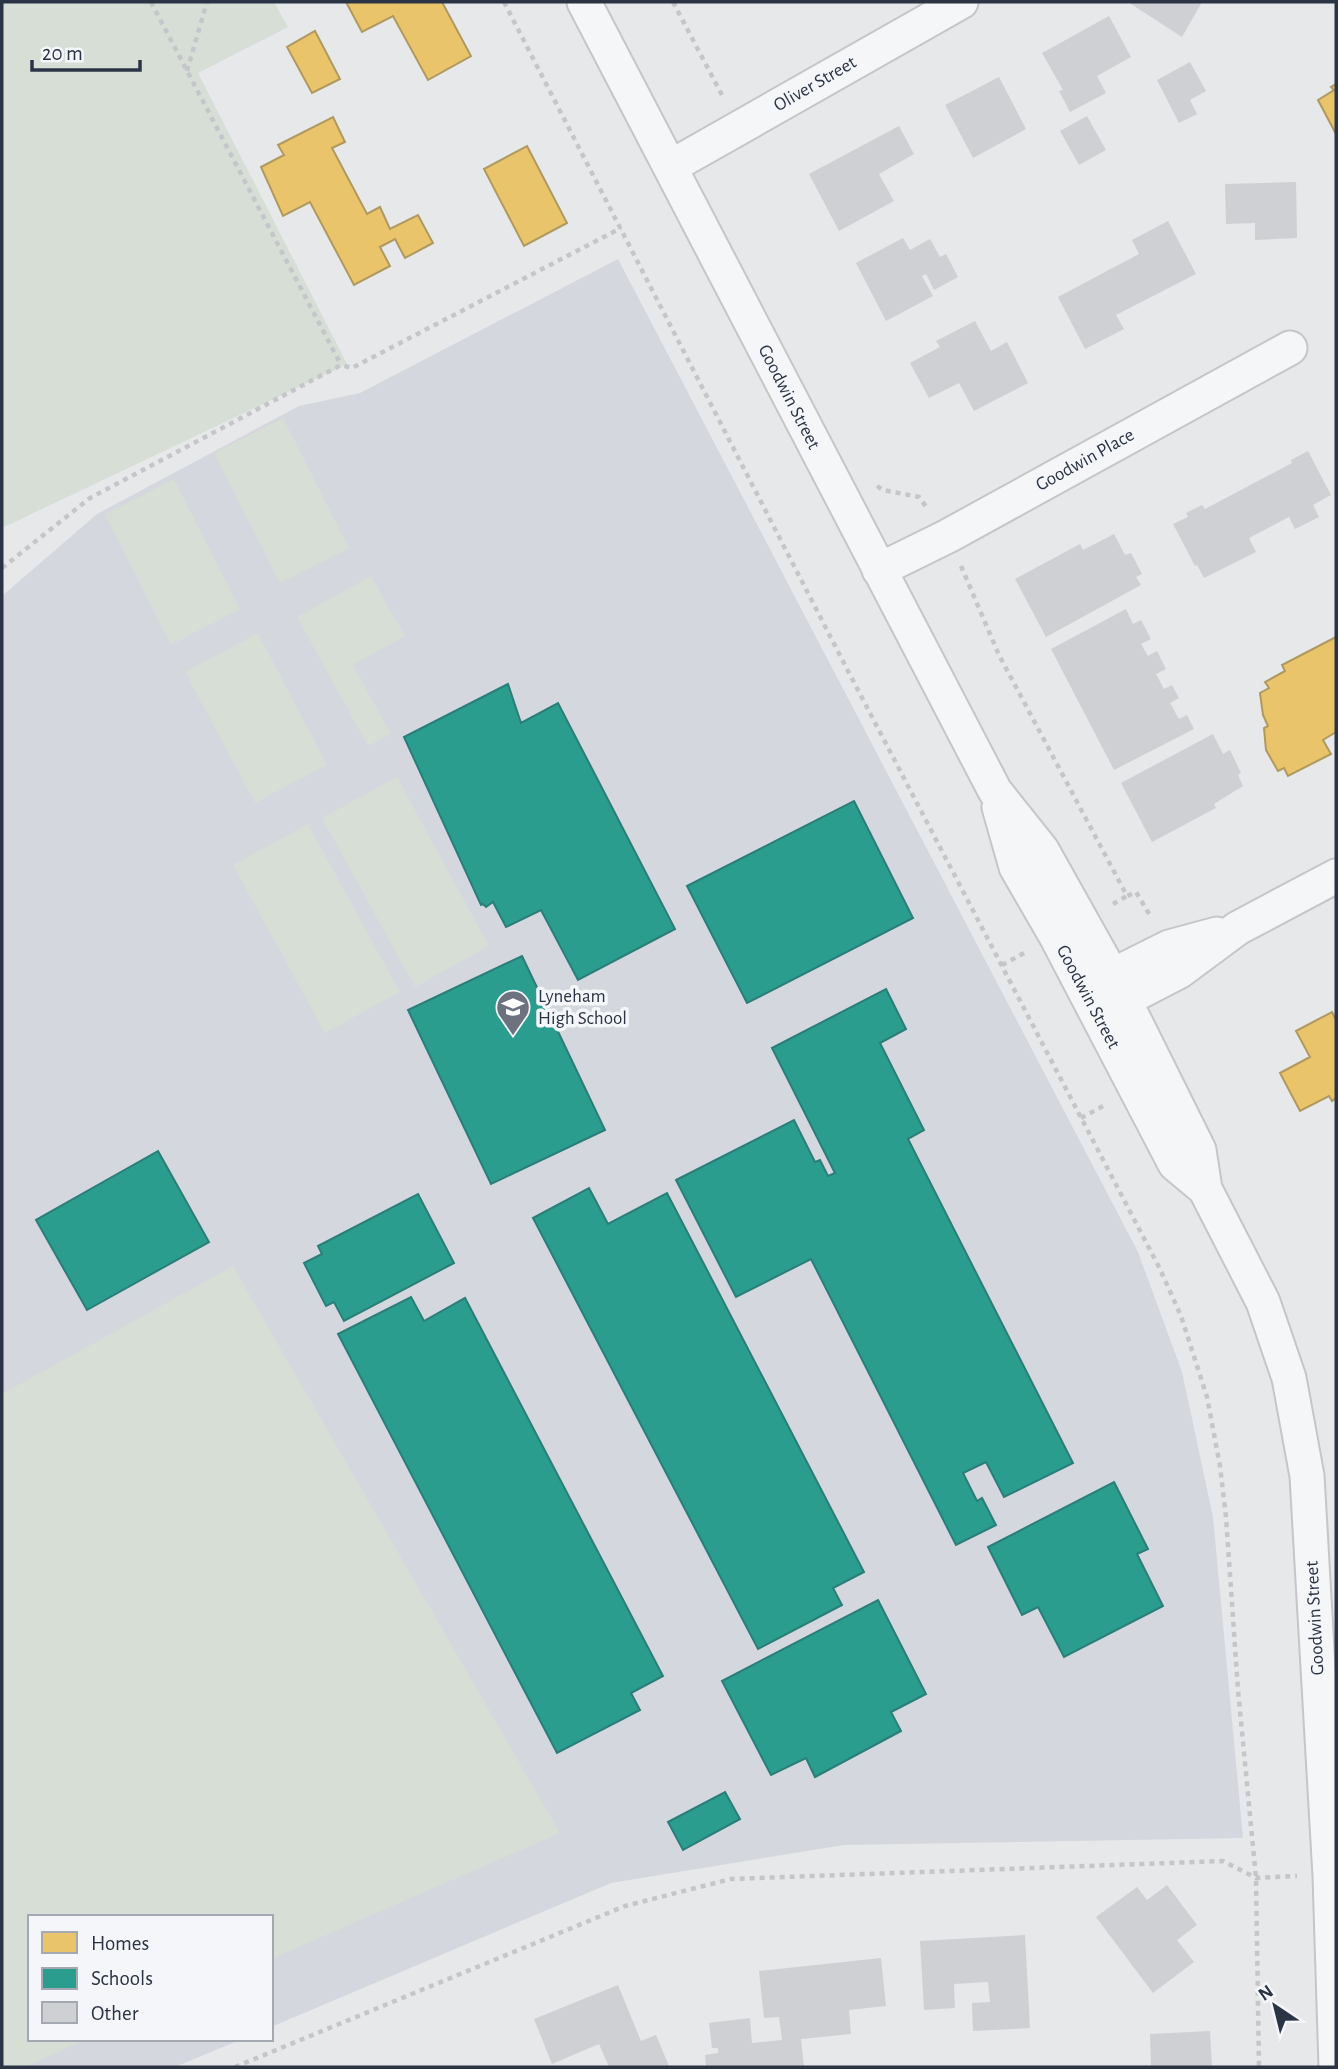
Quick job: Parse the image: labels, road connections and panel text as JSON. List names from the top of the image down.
{
  "streets": {
    "street": ["Oliver Street", "Goodwin Street", "Goodwin Place"]
  },
  "crossings": [
    ["Oliver Street", "Goodwin Street"],
    ["Goodwin Street", "Goodwin Place"]
  ],
  "places": {
    "school or university": ["Lyneham High School"]
  },
  "legend": ["Homes", "Schools", "Other"],
  "scale_bar": "20 m",
  "north": "top left"
}
